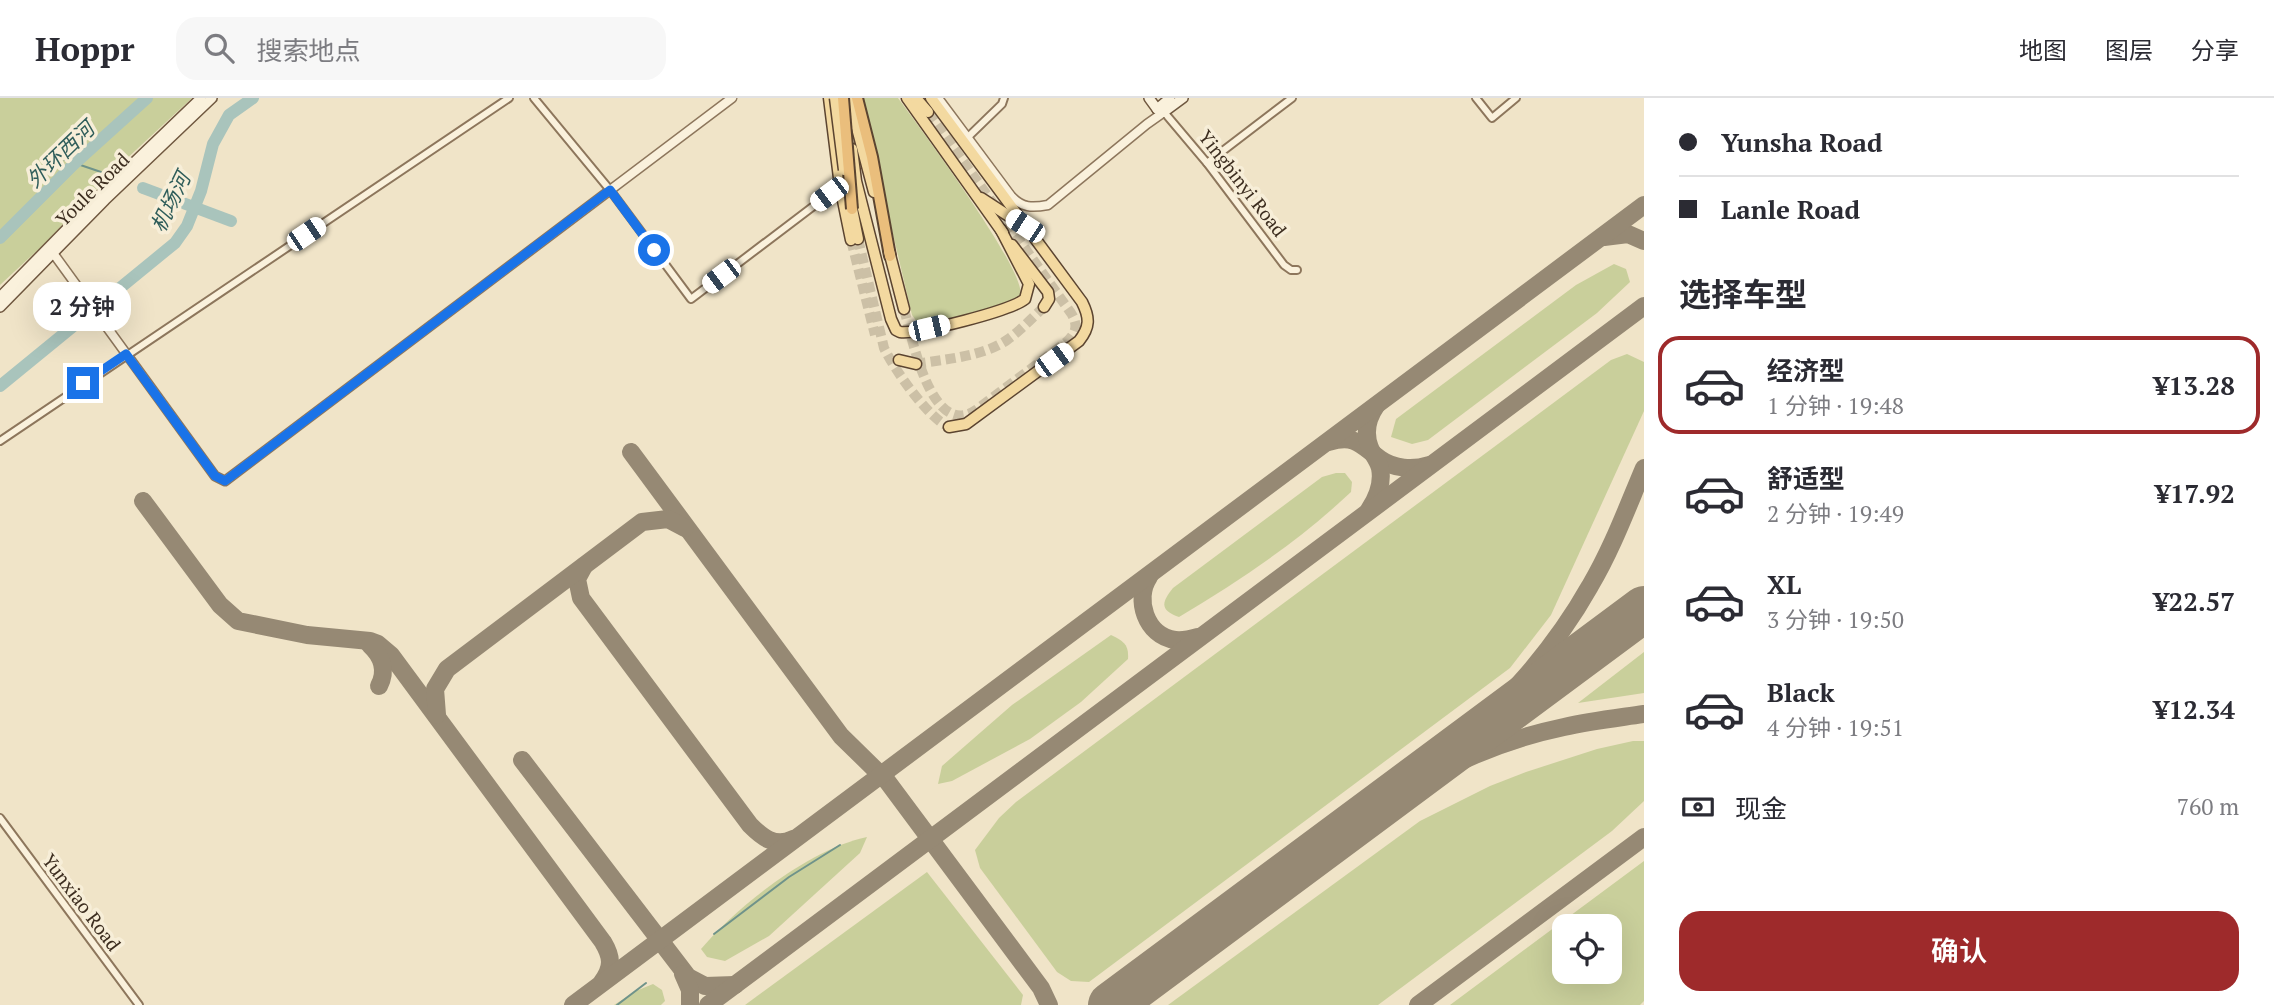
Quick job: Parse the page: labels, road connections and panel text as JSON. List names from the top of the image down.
{
  "streets": {
    "main road": ["Yingbinyi Road", "Youle Road"],
    "street": ["Yunxiao Road"]
  },
  "water": ["外环西河", "机场河"],
  "page": {
    "header": "Hoppr",
    "search": "搜索地点",
    "nav": ["地图", "图层", "分享"],
    "banner": ["Yunsha Road", "Lanle Road"],
    "heading": "选择车型",
    "bubble": "2 分钟",
    "list": [
      {
        "name": "经济型",
        "note": "1 分钟 · 19:48",
        "value": "¥13.28"
      },
      {
        "name": "舒适型",
        "note": "2 分钟 · 19:49",
        "value": "¥17.92"
      },
      {
        "name": "XL",
        "note": "3 分钟 · 19:50",
        "value": "¥22.57"
      },
      {
        "name": "Black",
        "note": "4 分钟 · 19:51",
        "value": "¥12.34"
      }
    ],
    "pay": ["现金", "760 m"],
    "buttons": "确认"
  }
}
